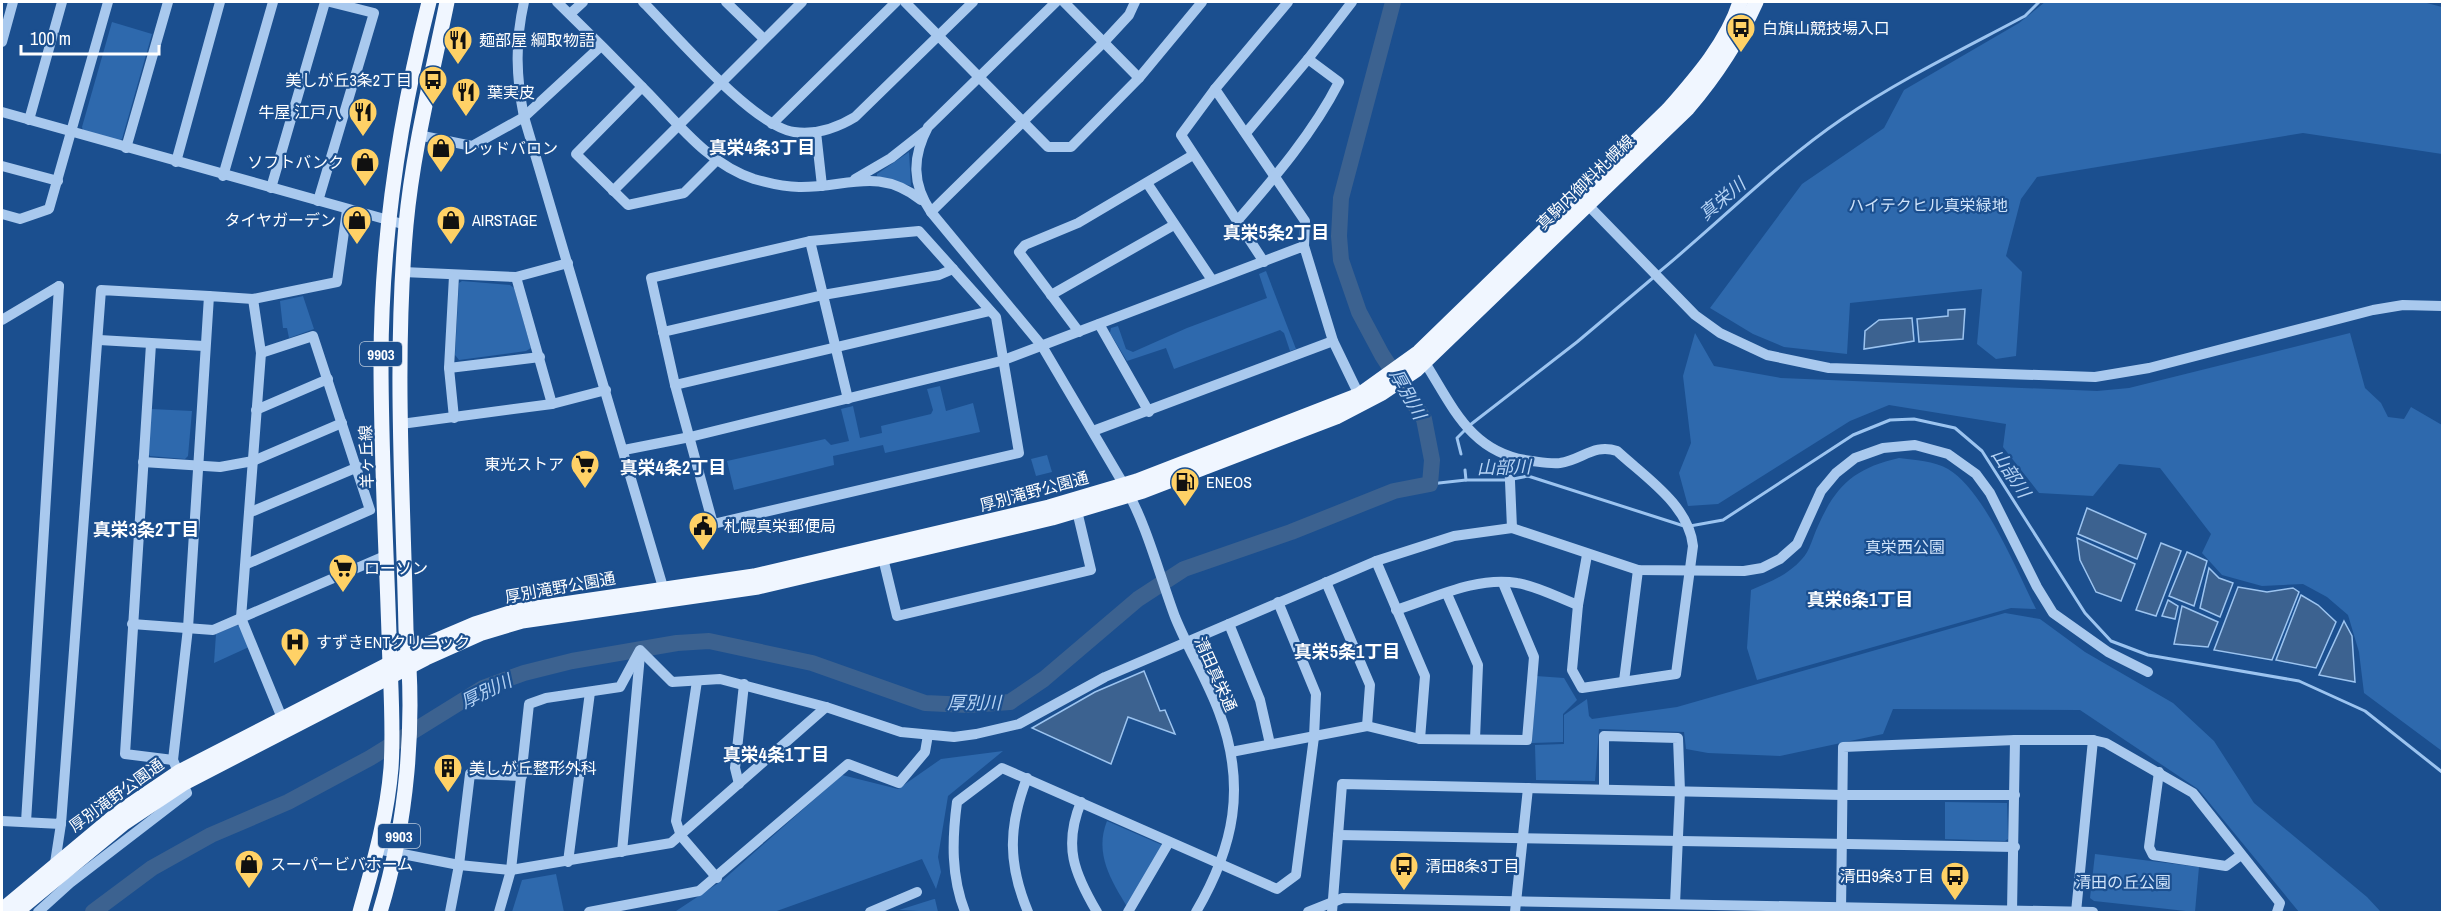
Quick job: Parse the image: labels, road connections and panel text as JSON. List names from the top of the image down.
{
  "streets": {
    "main road": [
      "真駒内御料札幌線",
      "9903",
      "羊ヶ丘線",
      "厚別滝野公園通"
    ],
    "street": ["清田真栄通"]
  },
  "crossings": [
    ["真駒内御料札幌線", "厚別滝野公園通"],
    ["真駒内御料札幌線", "清田真栄通"],
    ["9903", "厚別滝野公園通"],
    ["羊ヶ丘線", "厚別滝野公園通"],
    ["厚別滝野公園通", "清田真栄通"]
  ],
  "districts": [
    "真栄4条3丁目",
    "真栄5条2丁目",
    "真栄4条2丁目",
    "真栄3条2丁目",
    "真栄6条1丁目",
    "真栄5条1丁目",
    "真栄4条1丁目"
  ],
  "water": ["真栄川", "厚別川", "山部川"],
  "parks": ["ハイテクヒル真栄緑地", "真栄西公園", "清田の丘公園"],
  "places": {
    "bus stop": [
      "白旗山競技場入口",
      "美しが丘3条2丁目",
      "清田8条3丁目",
      "清田9条3丁目"
    ],
    "restaurant": ["麺部屋 綱取物語", "葉実皮", "牛屋 江戸八"],
    "shop": [
      "レッドバロン",
      "ソフトバンク",
      "タイヤガーデン",
      "AIRSTAGE",
      "スーパービバホーム"
    ],
    "supermarket": ["東光ストア", "ローソン"],
    "fuel station": ["ENEOS"],
    "public building": ["札幌真栄郵便局"],
    "hospital": ["すずきENTクリニック"],
    "building": ["美しが丘整形外科"]
  },
  "scale_bar": "100 m"
}
